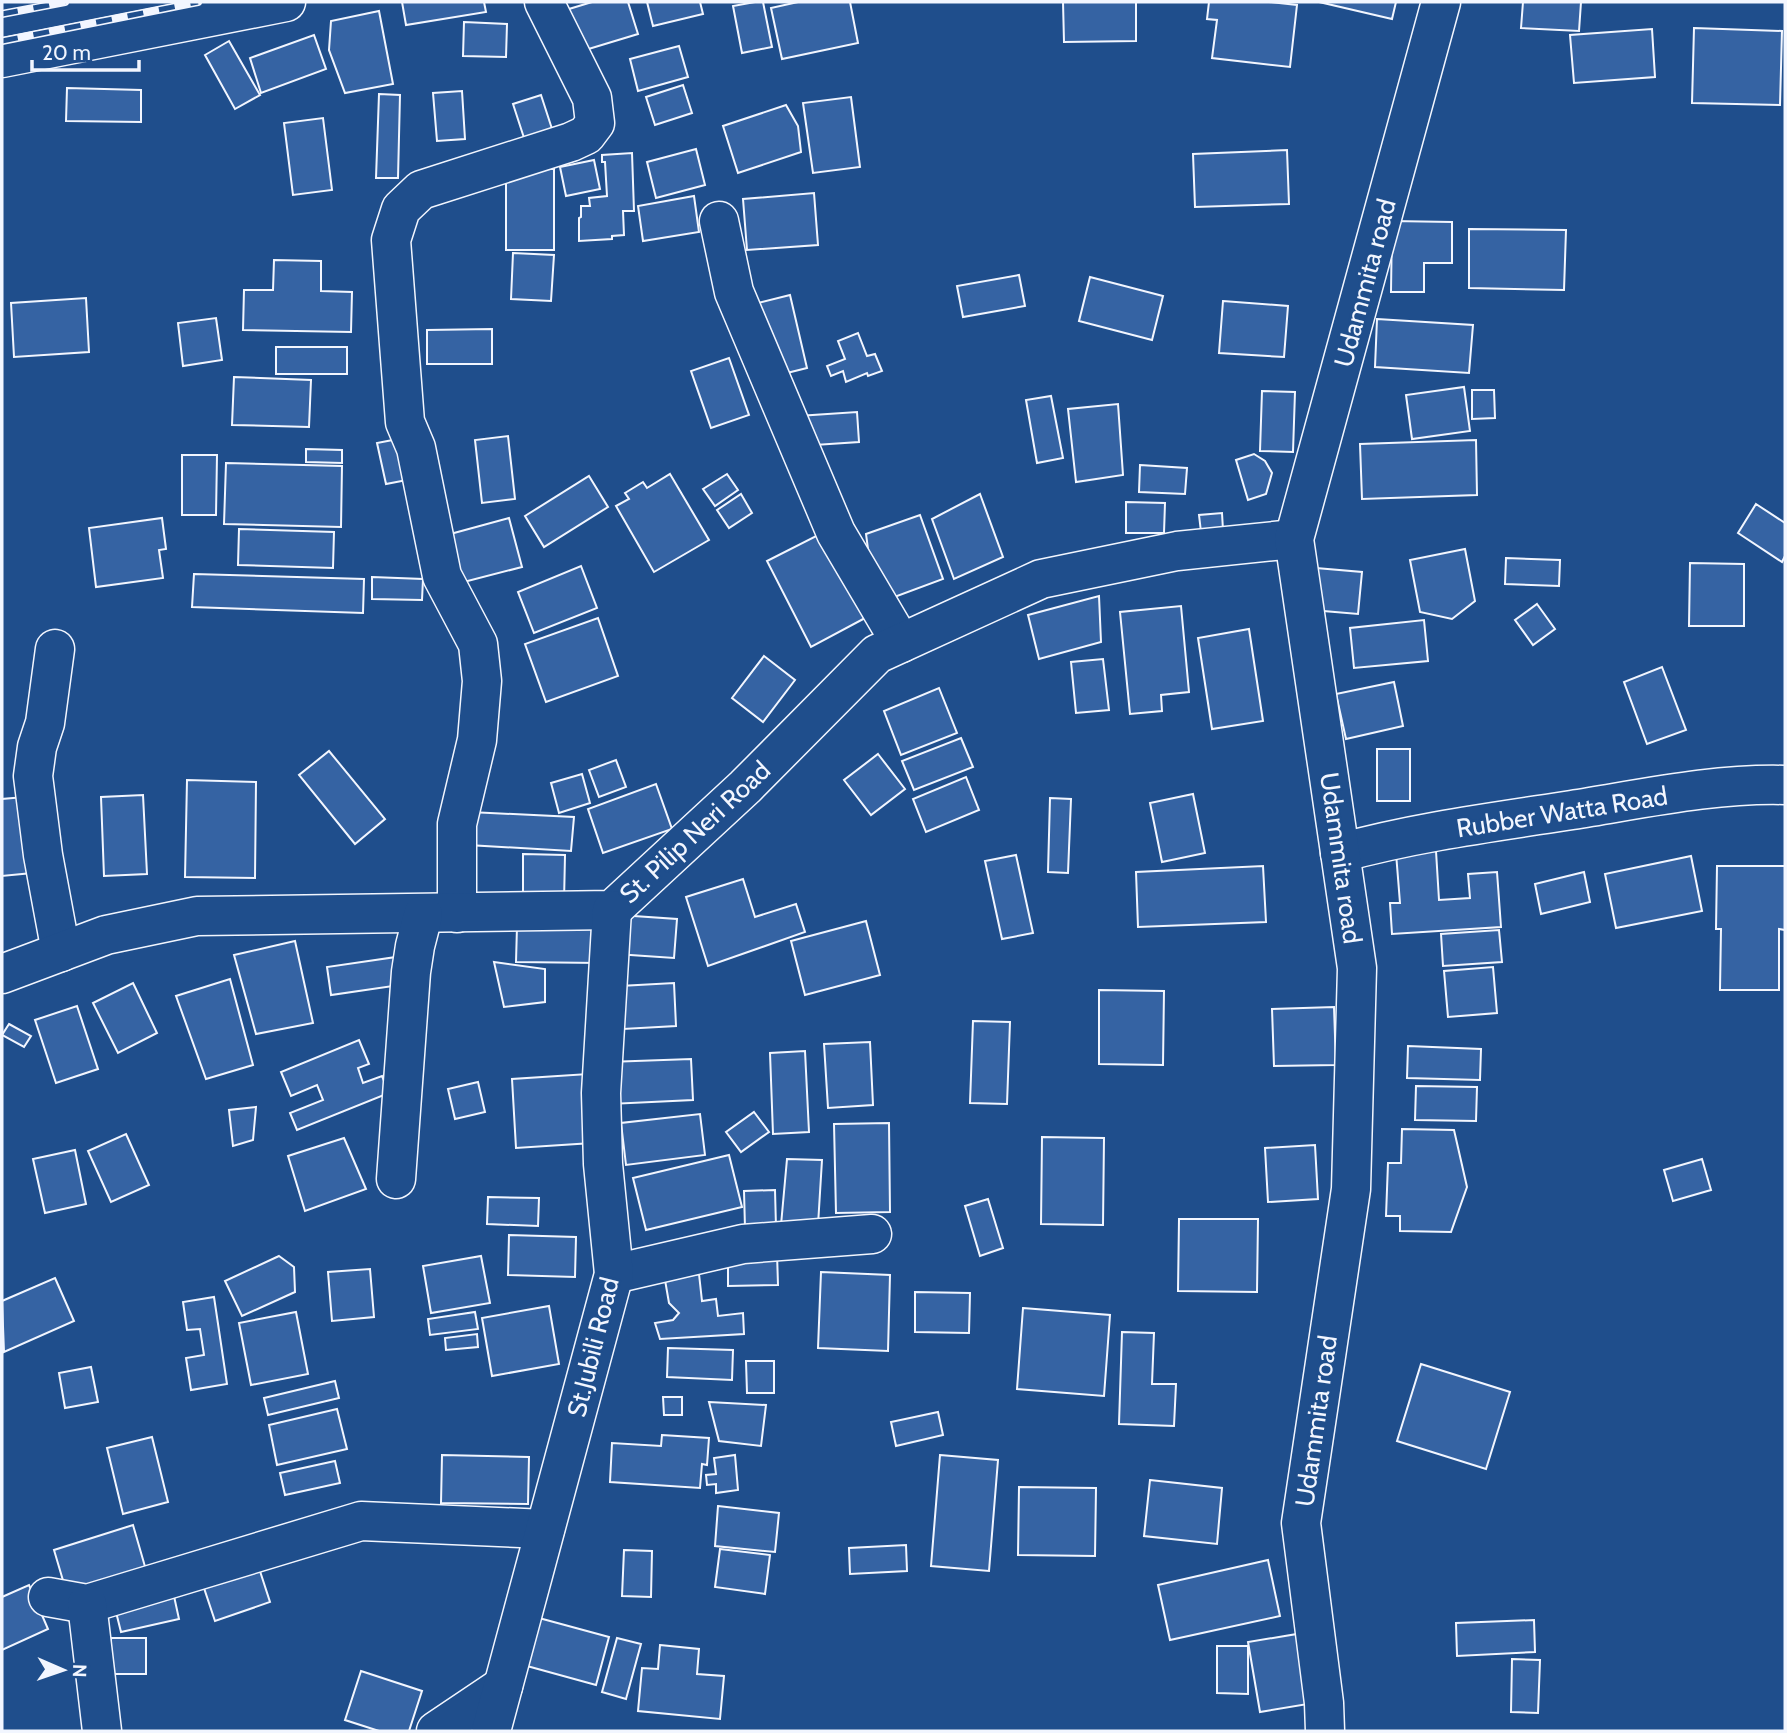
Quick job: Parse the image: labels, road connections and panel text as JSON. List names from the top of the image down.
{
  "streets": {
    "street": [
      "Udammita road",
      "Rubber Watta Road",
      "St. Pilip Neri Road",
      "St.Jubili Road"
    ]
  },
  "crossings": [
    ["Udammita road", "Rubber Watta Road"],
    ["Udammita road", "St. Pilip Neri Road"],
    ["St. Pilip Neri Road", "St.Jubili Road"]
  ],
  "scale_bar": "20 m",
  "north": "right"
}
